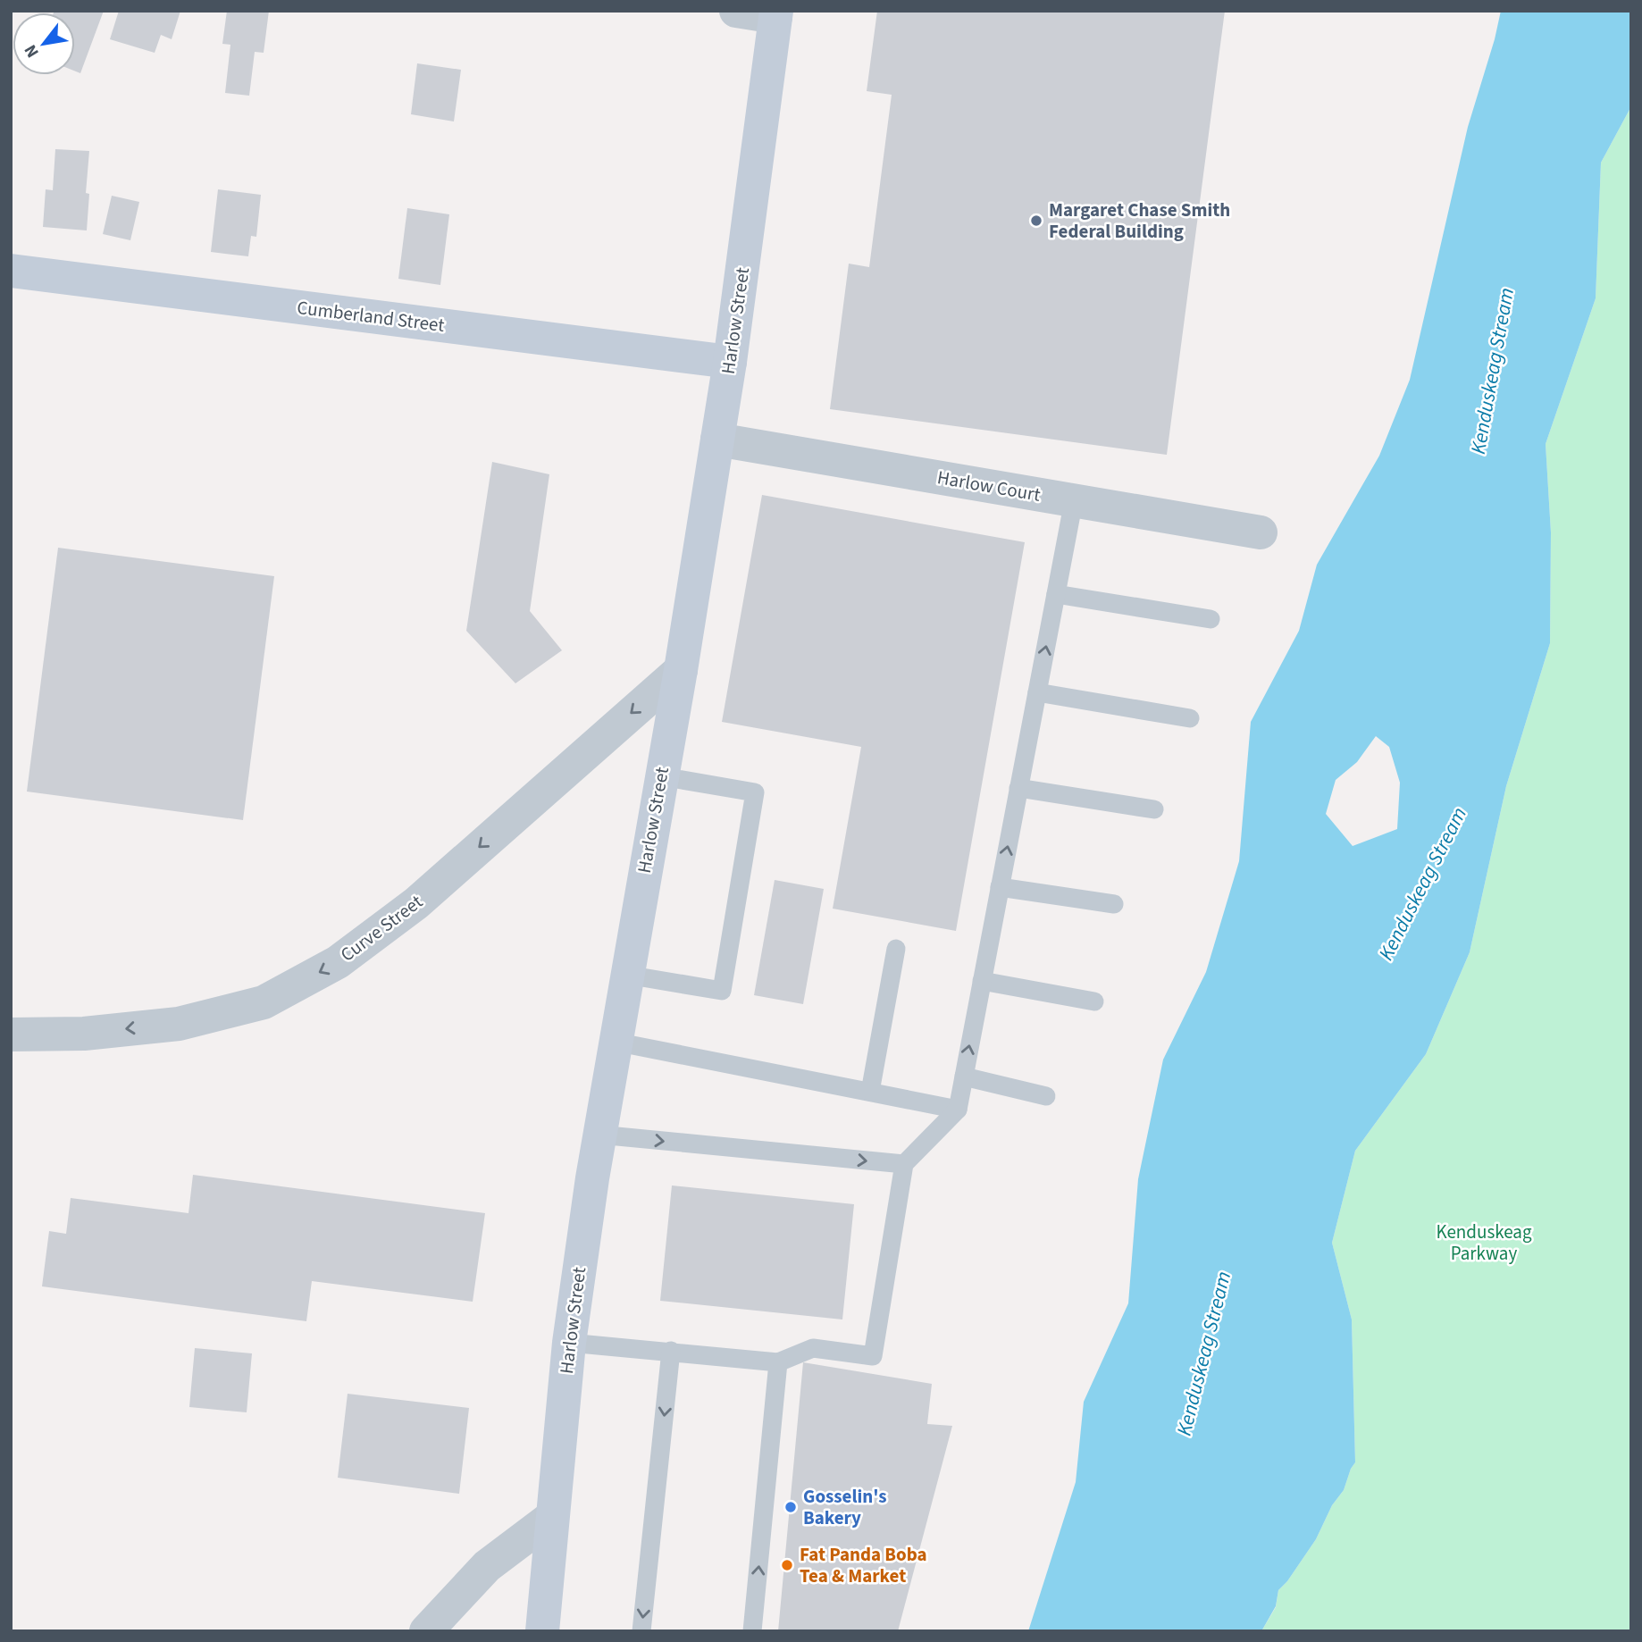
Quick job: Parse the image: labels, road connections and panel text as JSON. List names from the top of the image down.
{
  "streets": {
    "street": [
      "Cumberland Street",
      "Harlow Street",
      "Harlow Court",
      "Curve Street"
    ]
  },
  "crossings": [
    ["Cumberland Street", "Harlow Street"],
    ["Harlow Street", "Harlow Court"],
    ["Harlow Street", "Curve Street"]
  ],
  "one_way": ["Curve Street"],
  "water": ["Kenduskeag Stream"],
  "parks": ["Kenduskeag Parkway"],
  "places": ["Margaret Chase Smith Federal Building", "Gosselin's Bakery", "Fat Panda Boba Tea & Market"],
  "north": "bottom left"
}
